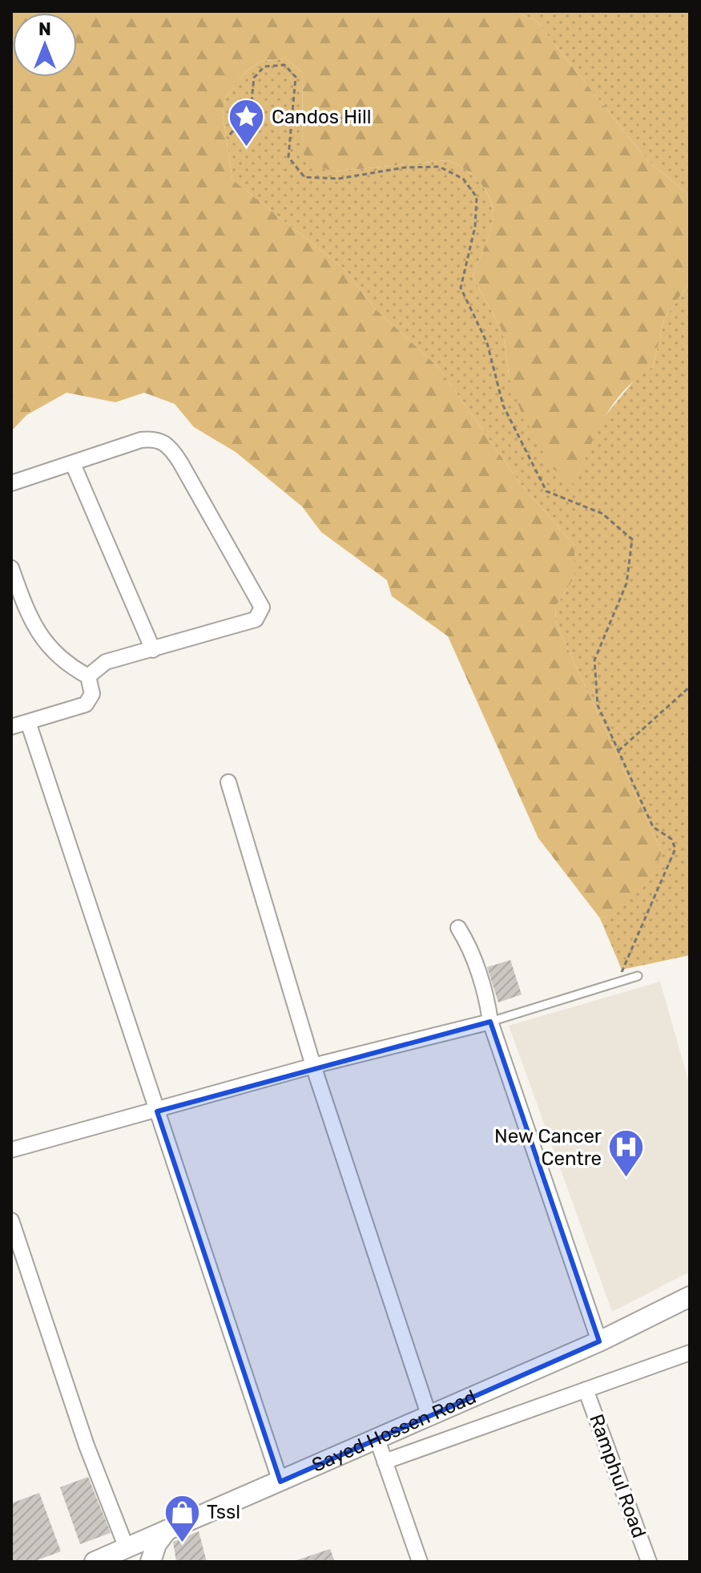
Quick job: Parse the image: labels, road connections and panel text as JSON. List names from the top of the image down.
{
  "streets": {
    "main road": ["Sayed Hossen Road"],
    "street": ["Ramphul Road"]
  },
  "places": {
    "place": ["Candos Hill"],
    "hospital": ["New Cancer Centre"],
    "shop": ["Tssl"]
  },
  "north": "top"
}
